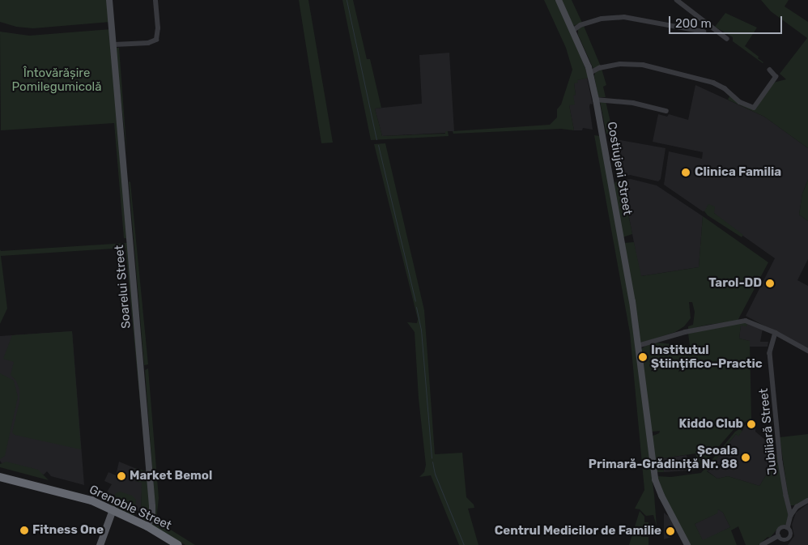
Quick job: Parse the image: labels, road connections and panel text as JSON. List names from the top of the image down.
{
  "streets": {
    "highway": ["Grenoble Street"],
    "street": ["Costiujeni Street", "Soarelui Street", "Jubiliară Street"]
  },
  "crossings": [
    ["Soarelui Street", "Grenoble Street"]
  ],
  "parks": ["Întovărășire Pomilegumicolă"],
  "places": [
    "Clinica Familia",
    "Tarol-DD",
    "Institutul Ştiinţifico–Practic",
    "Kiddo Club",
    "Școala Primară-Grădiniță Nr. 88",
    "Market Bemol",
    "Fitness One",
    "Centrul Medicilor de Familie"
  ],
  "scale_bar": "200 m"
}
